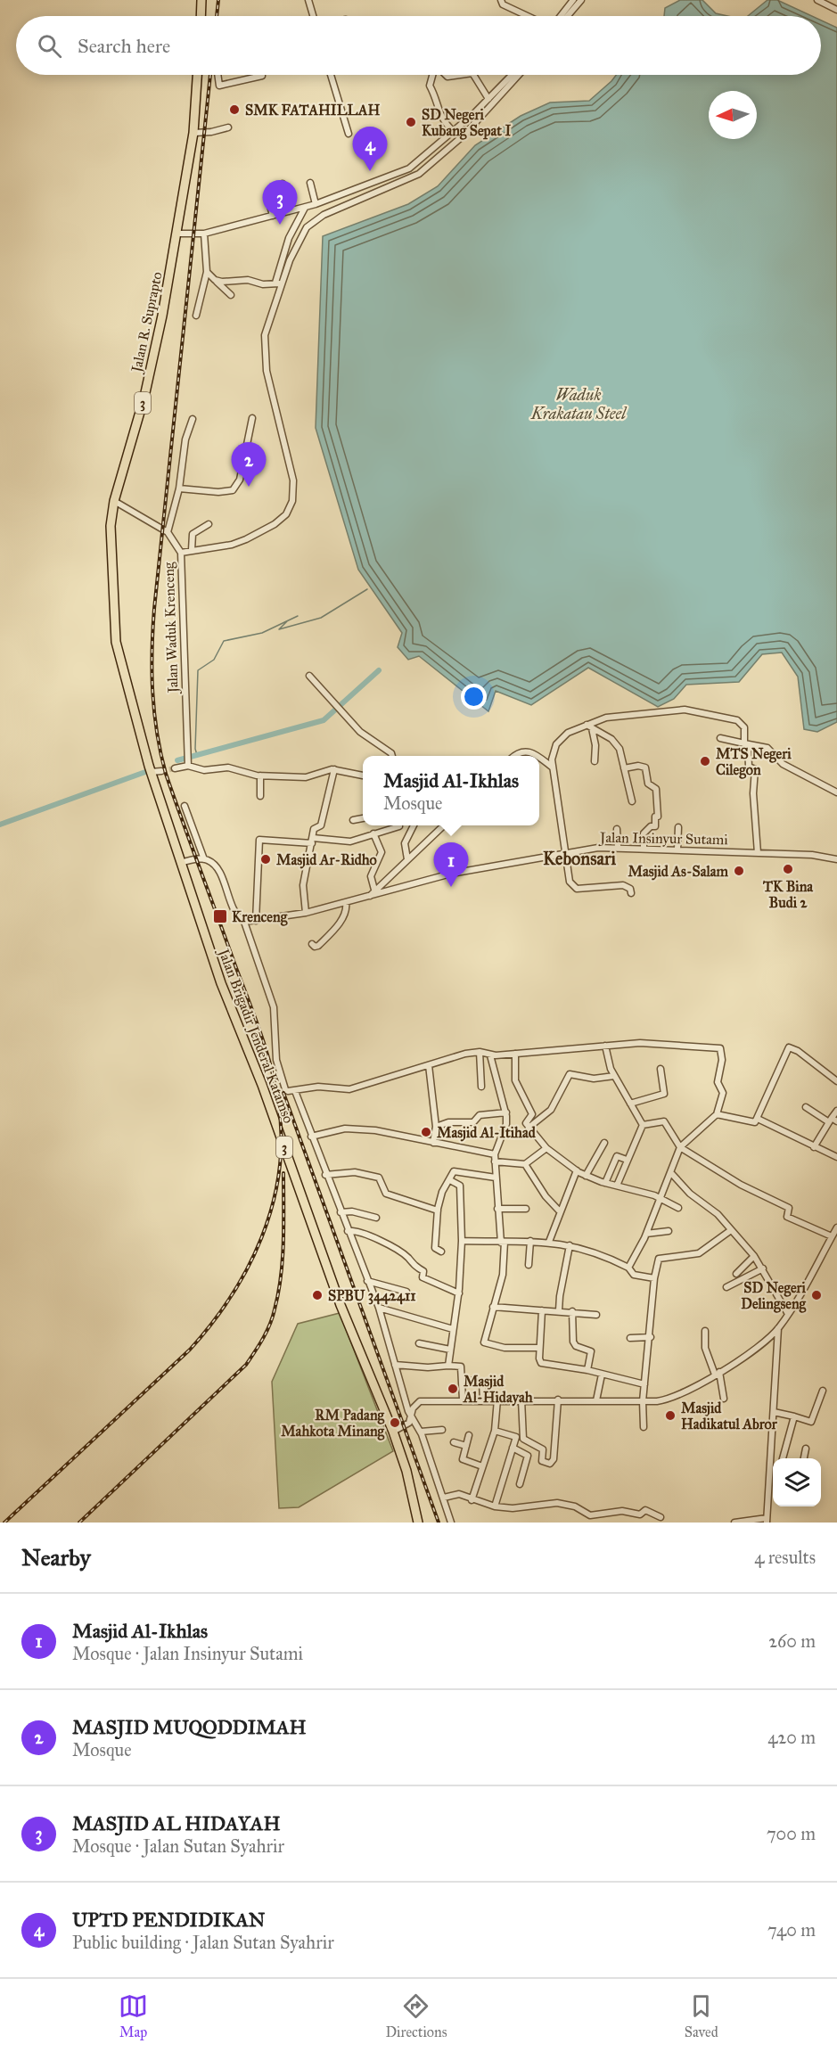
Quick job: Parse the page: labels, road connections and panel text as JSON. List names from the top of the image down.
{
  "streets": {
    "highway": ["Jalan R. Suprapto", "3", "Jalan Brigadir Jenderal Katamso"],
    "street": ["Jalan Waduk Krenceng", "Jalan Insinyur Sutami"]
  },
  "crossings": [
    ["Jalan R. Suprapto", "Jalan Brigadir Jenderal Katamso"]
  ],
  "districts": ["Kebonsari"],
  "water": ["Waduk Krakatau Steel"],
  "places": {
    "other": [
      "SMK FATAHILLAH",
      "SD Negeri Kubang Sepat I",
      "MTS Negeri Cilegon",
      "Masjid Ar-Ridho",
      "TK Bina Budi 2",
      "Masjid As-Salam",
      "Masjid Al-Itihad",
      "SPBU 3442411",
      "SD Negeri Delingseng",
      "Masjid Al-Hidayah",
      "Masjid Hadikatul Abror",
      "RM Padang Mahkota Minang"
    ],
    "transit": ["Krenceng"]
  },
  "north": "left",
  "page": {
    "search": "Search here",
    "pins": [
      "4",
      "3",
      "2",
      "1"
    ],
    "popup": ["Masjid Al-Ikhlas", "Mosque"],
    "heading": ["Nearby", "4 results"],
    "list": [
      {
        "mark": "1",
        "name": "Masjid Al-Ikhlas",
        "note": "Mosque · Jalan Insinyur Sutami",
        "value": "260 m"
      },
      {
        "mark": "2",
        "name": "MASJID MUQODDIMAH",
        "note": "Mosque",
        "value": "420 m"
      },
      {
        "mark": "3",
        "name": "MASJID AL HIDAYAH",
        "note": "Mosque · Jalan Sutan Syahrir",
        "value": "700 m"
      },
      {
        "mark": "4",
        "name": "UPTD PENDIDIKAN",
        "note": "Public building · Jalan Sutan Syahrir",
        "value": "740 m"
      }
    ],
    "nav": ["Map", "Directions", "Saved"]
  }
}
